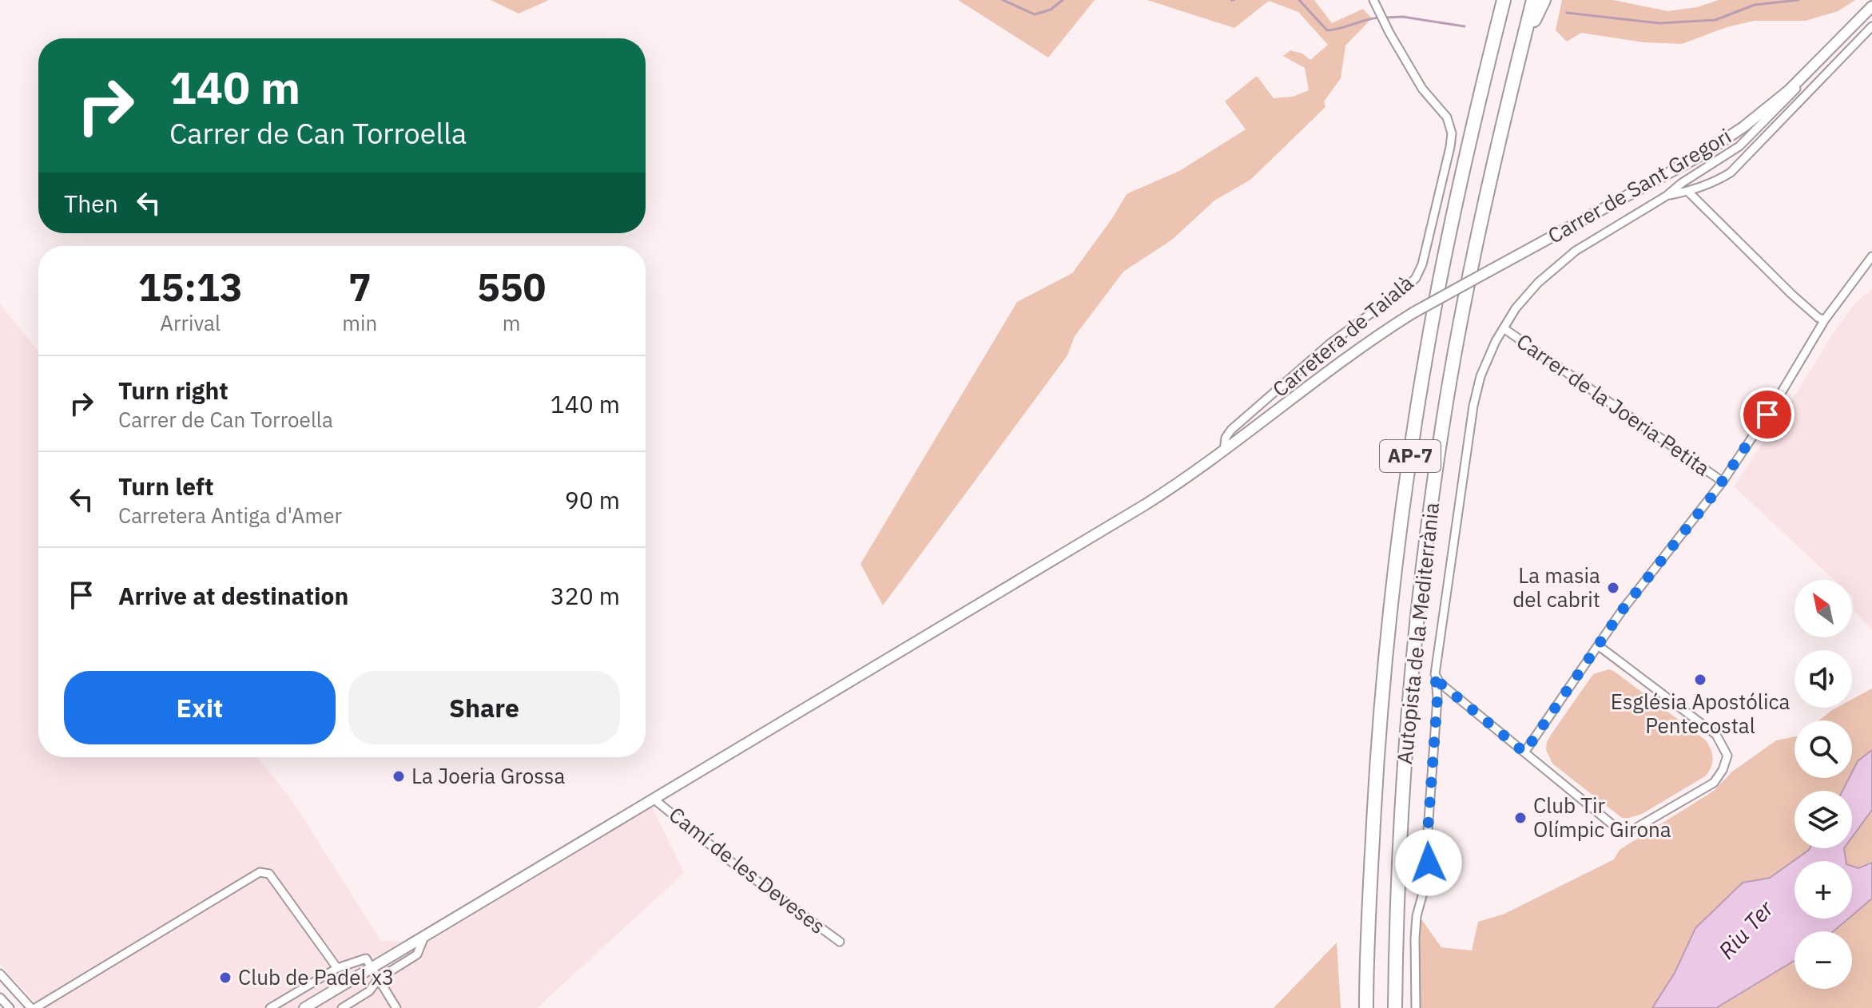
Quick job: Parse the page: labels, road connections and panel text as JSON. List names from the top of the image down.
{
  "streets": {
    "highway": ["AP-7", "Autopista de la Mediterrània"],
    "main road": ["Carrer de Sant Gregori"],
    "street": ["Carretera de Taialà", "Carrer de la Joeria Petita", "Camí de les Deveses"]
  },
  "crossings": [
    ["Carrer de Sant Gregori", "Carretera de Taialà"],
    ["Carrer de Sant Gregori", "Camí de les Deveses"]
  ],
  "water": ["Riu Ter"],
  "places": [
    "La masia del cabrit",
    "Església Apostólica Pentecostal",
    "La Joeria Grossa",
    "Club Tir Olímpic Girona",
    "Club de Padel x3"
  ],
  "north": "top left",
  "page": {
    "turn": ["140 m", "Carrer de Can Torroella"],
    "then": "Then",
    "eta": [
      "15:13",
      "Arrival",
      "7",
      "min",
      "550",
      "m"
    ],
    "list": [
      {
        "name": "Turn right",
        "note": "Carrer de Can Torroella",
        "value": "140 m"
      },
      {
        "name": "Turn left",
        "note": "Carretera Antiga d'Amer",
        "value": "90 m"
      },
      {
        "name": "Arrive at destination",
        "value": "320 m"
      }
    ],
    "map_buttons": ["+", "−"],
    "buttons": ["Exit", "Share"]
  }
}
